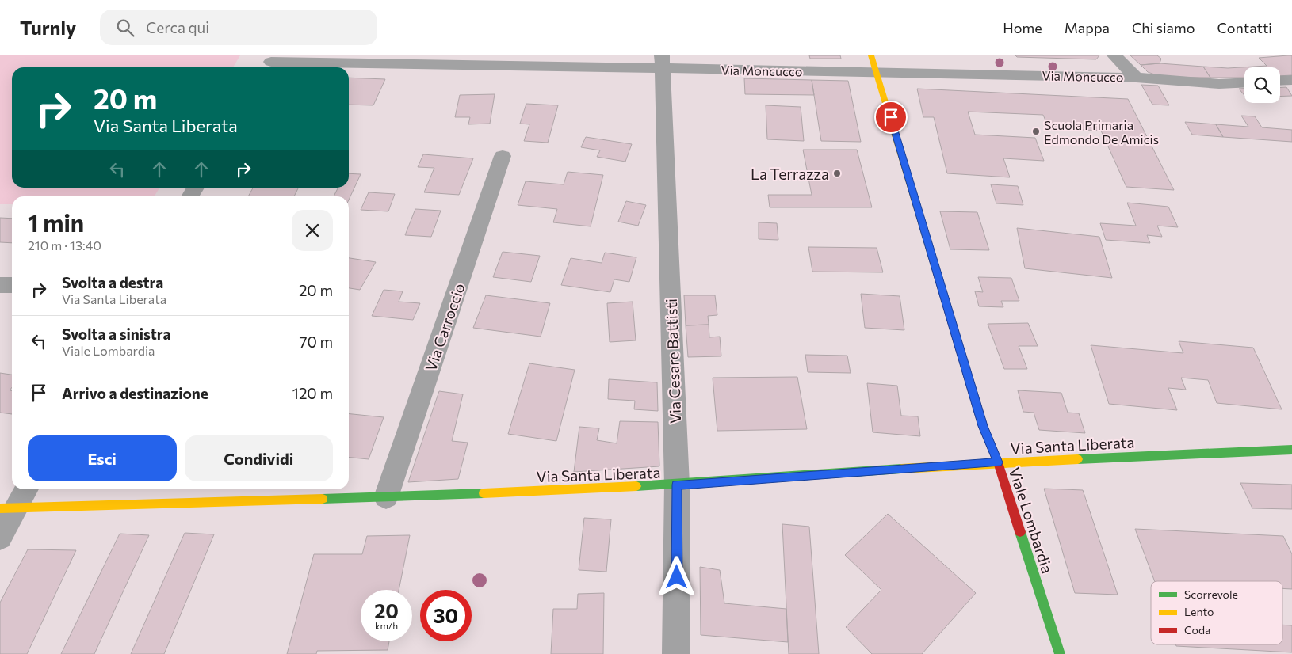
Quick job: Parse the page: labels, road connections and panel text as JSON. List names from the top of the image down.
{
  "streets": {
    "street": [
      "Via Moncucco",
      "Via Carroccio",
      "Via Cesare Battisti",
      "Via Santa Liberata",
      "Viale Lombardia"
    ]
  },
  "crossings": [
    ["Via Moncucco", "Via Cesare Battisti"],
    ["Via Moncucco", "Viale Lombardia"],
    ["Via Carroccio", "Via Santa Liberata"],
    ["Via Cesare Battisti", "Via Santa Liberata"],
    ["Via Santa Liberata", "Viale Lombardia"]
  ],
  "places": ["Scuola Primaria Edmondo De Amicis", "La Terrazza"],
  "legend": ["Scorrevole", "Lento", "Coda"],
  "page": {
    "header": "Turnly",
    "search": "Cerca qui",
    "nav": [
      "Home",
      "Mappa",
      "Chi siamo",
      "Contatti"
    ],
    "turn": ["20 m", "Via Santa Liberata"],
    "heading": ["1 min", "210 m · 13:40"],
    "list": [
      {
        "name": "Svolta a destra",
        "note": "Via Santa Liberata",
        "value": "20 m"
      },
      {
        "name": "Svolta a sinistra",
        "note": "Viale Lombardia",
        "value": "70 m"
      },
      {
        "name": "Arrivo a destinazione",
        "value": "120 m"
      }
    ],
    "buttons": ["Esci", "Condividi"],
    "speed": "20 km/h",
    "limit": "30"
  }
}
